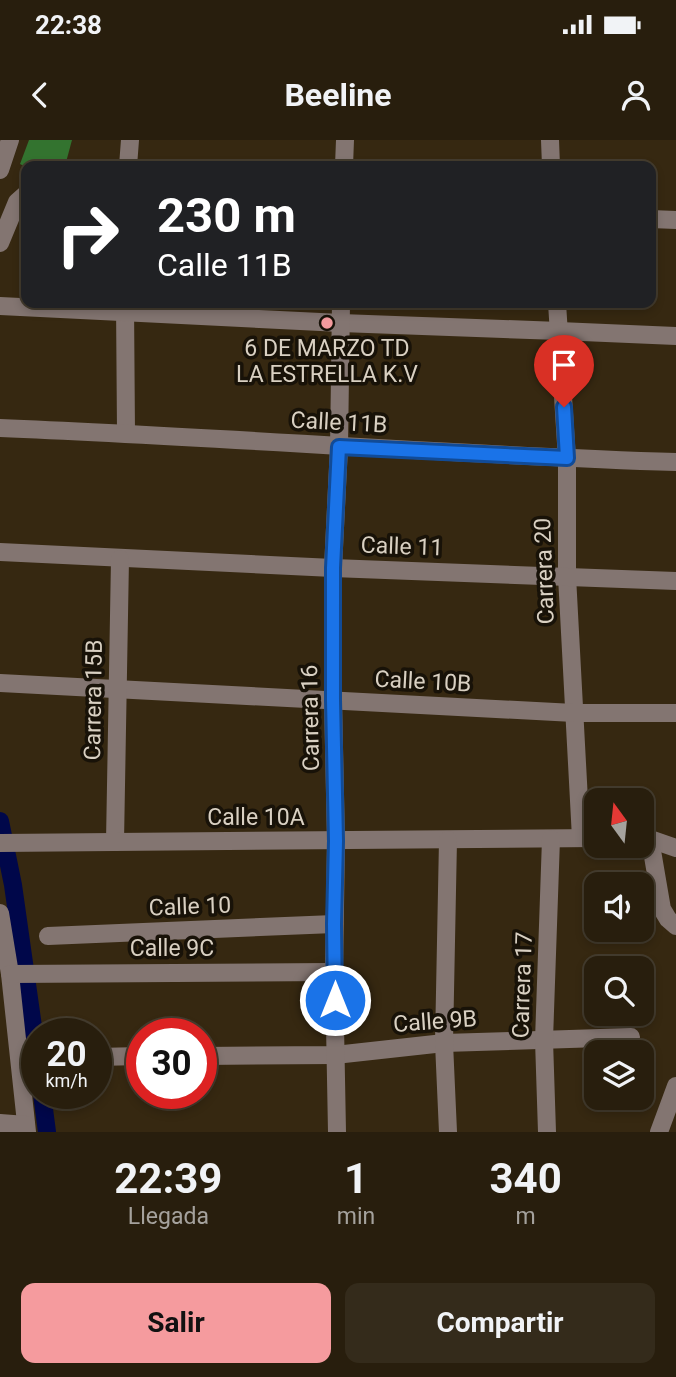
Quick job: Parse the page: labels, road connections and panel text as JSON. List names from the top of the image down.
{
  "streets": {
    "street": [
      "Calle 11B",
      "Calle 11",
      "Carrera 20",
      "Calle 10B",
      "Carrera 15B",
      "Carrera 16",
      "Calle 10A",
      "Calle 10",
      "Calle 9C",
      "Carrera 17",
      "Calle 9B"
    ]
  },
  "crossings": [
    ["Calle 11B", "Carrera 20"],
    ["Calle 11B", "Carrera 16"],
    ["Calle 11", "Carrera 20"],
    ["Calle 11", "Carrera 15B"],
    ["Calle 11", "Carrera 16"],
    ["Carrera 20", "Calle 10B"],
    ["Calle 10B", "Carrera 15B"],
    ["Calle 10B", "Carrera 16"],
    ["Carrera 15B", "Calle 10A"],
    ["Carrera 16", "Calle 10A"],
    ["Carrera 16", "Calle 10"],
    ["Carrera 16", "Calle 9C"],
    ["Carrera 16", "Calle 9B"],
    ["Calle 10A", "Carrera 17"],
    ["Carrera 17", "Calle 9B"]
  ],
  "places": ["6 DE MARZO TD LA ESTRELLA K.V"],
  "north": "top",
  "page": {
    "status": "22:38",
    "header": "Beeline",
    "turn": ["230 m", "Calle 11B"],
    "speed": "20 km/h",
    "limit": "30",
    "eta": [
      "22:39",
      "Llegada",
      "1",
      "min",
      "340",
      "m"
    ],
    "buttons": ["Salir", "Compartir"]
  }
}
